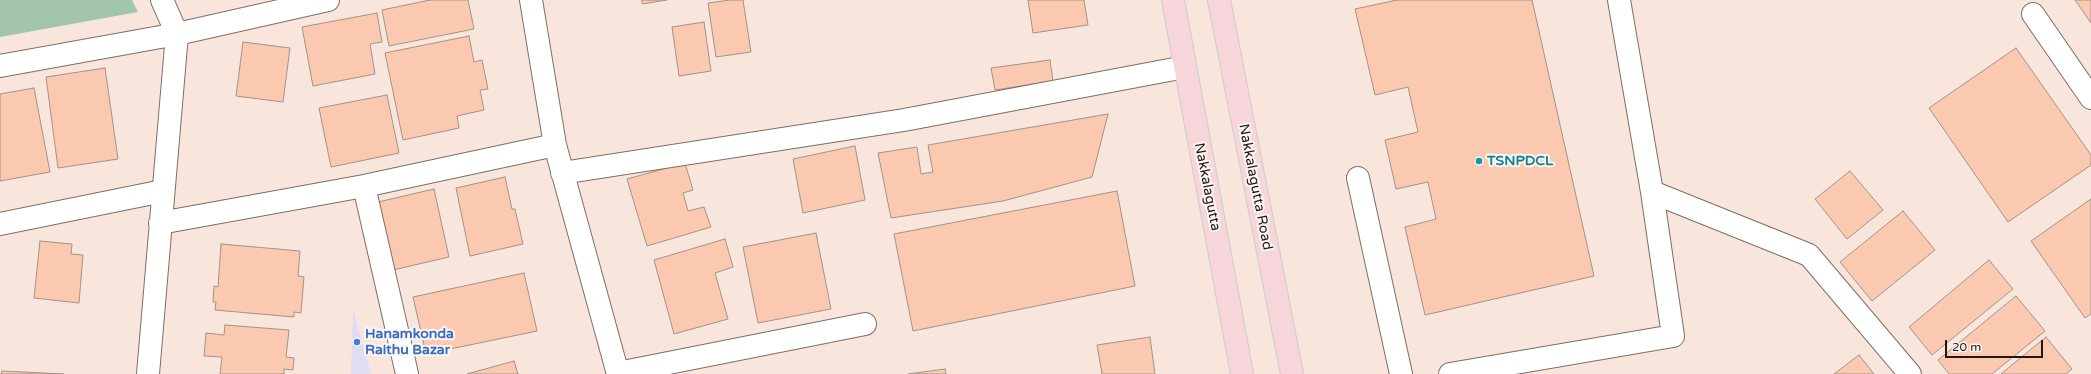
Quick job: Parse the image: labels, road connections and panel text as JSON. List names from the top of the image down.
{
  "streets": {
    "main road": ["Nakkalagutta", "Nakkalagutta Road"]
  },
  "places": ["TSNPDCL", "Hanamkonda Raithu Bazar"],
  "scale_bar": "20 m"
}
